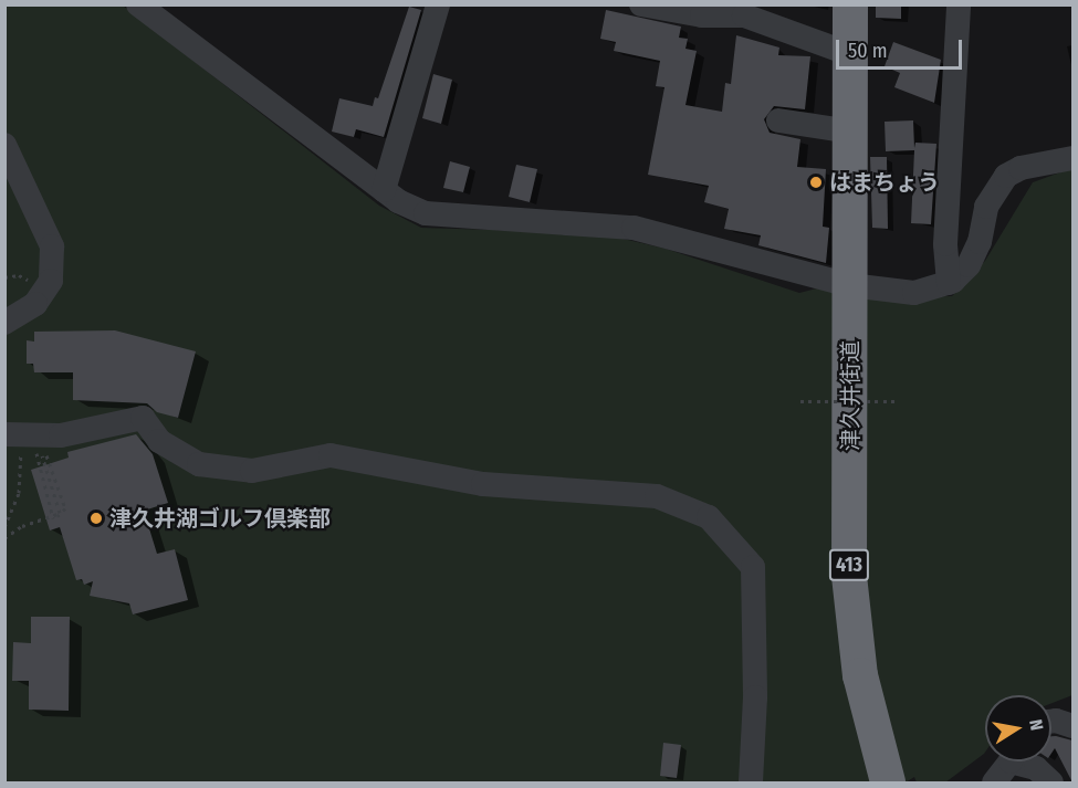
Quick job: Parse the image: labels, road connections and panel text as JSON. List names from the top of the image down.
{
  "streets": {
    "highway": ["津久井街道", "413"]
  },
  "places": ["はまちょう", "津久井湖ゴルフ倶楽部"],
  "scale_bar": "50 m",
  "north": "right"
}
